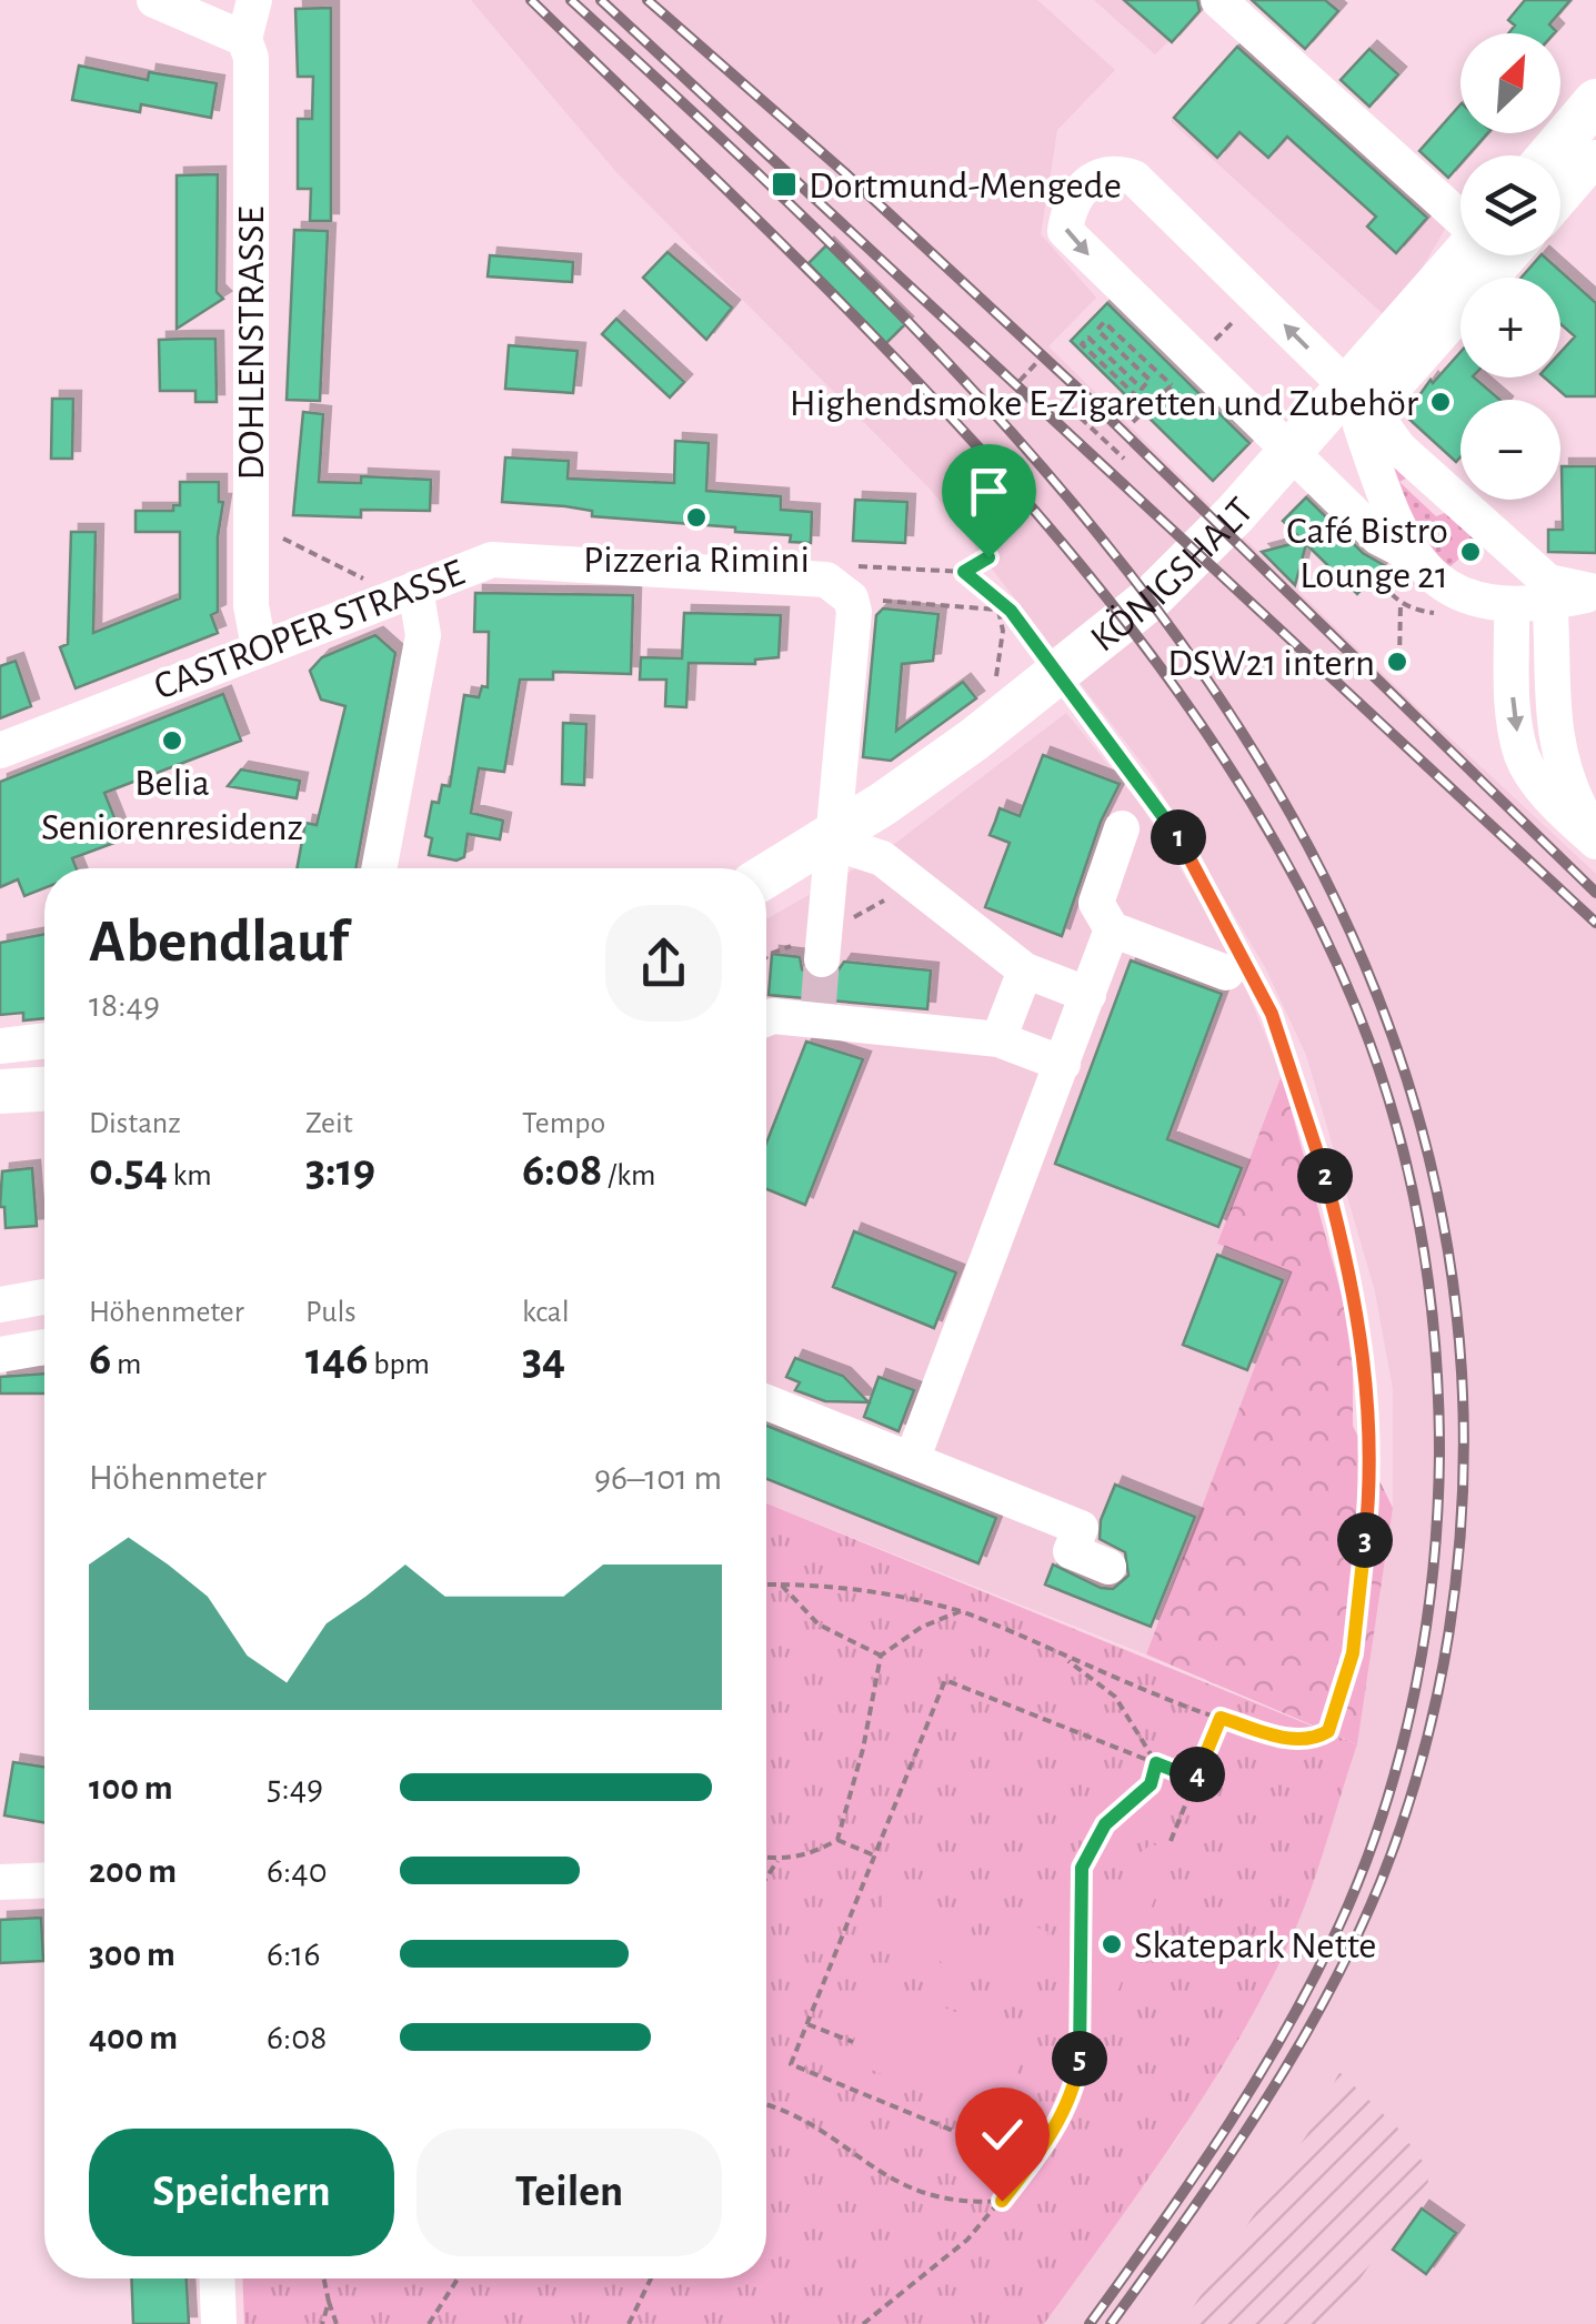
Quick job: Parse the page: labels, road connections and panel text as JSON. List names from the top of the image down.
{
  "streets": {
    "main road": ["KÖNIGSHALT"],
    "street": ["DOHLENSTRASSE", "CASTROPER STRASSE"]
  },
  "crossings": [
    ["DOHLENSTRASSE", "CASTROPER STRASSE"]
  ],
  "places": {
    "transit": ["Dortmund-Mengede"],
    "other": [
      "Highendsmoke E-Zigaretten und Zubehör",
      "Pizzeria Rimini",
      "Café Bistro Lounge 21",
      "DSW21 intern",
      "Belia Seniorenresidenz",
      "Skatepark Nette"
    ]
  },
  "north": "top right",
  "page": {
    "map_buttons": ["+", "−"],
    "pins": [
      "1",
      "2",
      "3",
      "4",
      "5"
    ],
    "heading": ["Abendlauf", "18:49"],
    "stats": [
      ["Distanz", "0.54 km"],
      ["Zeit", "3:19"],
      ["Tempo", "6:08 /km"],
      ["Höhenmeter", "6 m"],
      ["Puls", "146 bpm"],
      ["kcal", "34"]
    ],
    "chart": ["Höhenmeter", "96–101 m"],
    "list": [
      {
        "name": "100 m",
        "note": "5:49"
      },
      {
        "name": "200 m",
        "note": "6:40"
      },
      {
        "name": "300 m",
        "note": "6:16"
      },
      {
        "name": "400 m",
        "note": "6:08"
      }
    ],
    "buttons": ["Speichern", "Teilen"]
  }
}
